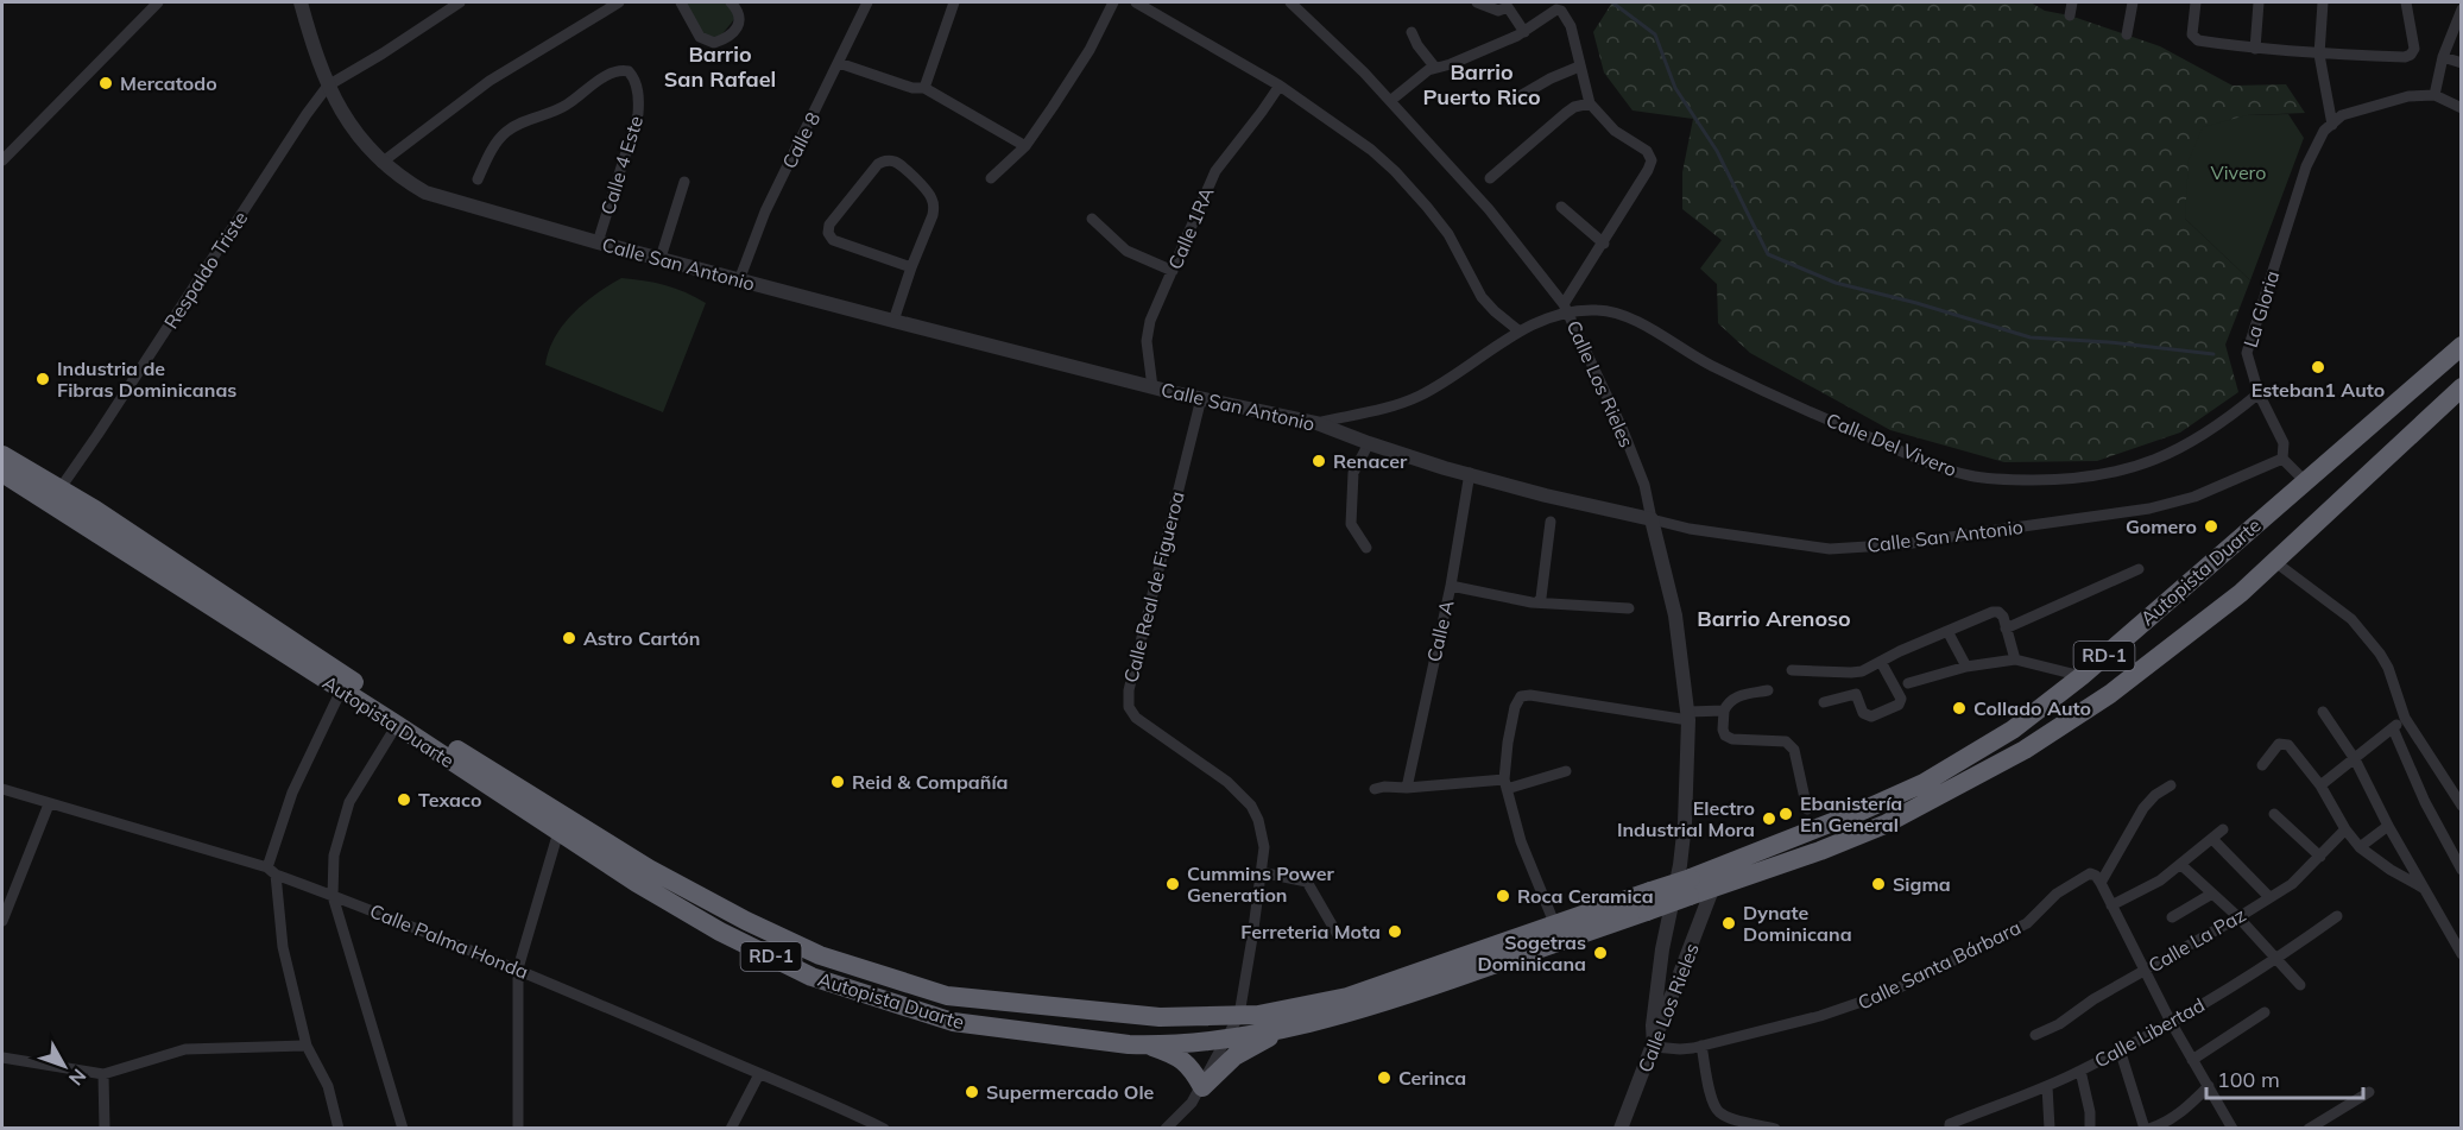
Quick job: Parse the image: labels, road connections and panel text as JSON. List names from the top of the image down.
{
  "streets": {
    "highway": ["Autopista Duarte", "RD-1"],
    "street": [
      "Calle 8",
      "Calle 4 Este",
      "Calle 1RA",
      "Calle San Antonio",
      "Respaldo Triste",
      "La Gloria",
      "Calle Los Rieles",
      "Calle Del Vivero",
      "Calle Real de Figueroa",
      "Calle A",
      "Calle La Paz",
      "Calle Palma Honda",
      "Calle Santa Bárbara",
      "Calle Libertad"
    ]
  },
  "crossings": [
    ["Calle 8", "Calle San Antonio"],
    ["Calle 4 Este", "Calle San Antonio"],
    ["Calle 1RA", "Calle San Antonio"],
    ["Calle San Antonio", "Respaldo Triste"],
    ["Calle San Antonio", "La Gloria"],
    ["Calle San Antonio", "Calle Los Rieles"],
    ["Calle San Antonio", "Calle Del Vivero"],
    ["Calle San Antonio", "Calle Real de Figueroa"],
    ["Calle San Antonio", "Calle A"],
    ["Respaldo Triste", "Autopista Duarte"],
    ["La Gloria", "Calle Del Vivero"],
    ["Calle Los Rieles", "Calle Del Vivero"],
    ["Calle Los Rieles", "Autopista Duarte"],
    ["Calle Los Rieles", "Calle Santa Bárbara"],
    ["Autopista Duarte", "Calle Real de Figueroa"]
  ],
  "districts": ["Barrio San Rafael", "Barrio Puerto Rico", "Barrio Arenoso"],
  "parks": ["Vivero"],
  "places": [
    "Mercatodo",
    "Esteban1 Auto",
    "Industria de Fibras Dominicanas",
    "Renacer",
    "Gomero",
    "Astro Cartón",
    "Collado Auto",
    "Reid & Compañía",
    "Texaco",
    "Ebanistería En General",
    "Electro Industrial Mora",
    "Cummins Power Generation",
    "Sigma",
    "Roca Ceramica",
    "Dynate Dominicana",
    "Ferreteria Mota",
    "Sogetras Dominicana",
    "Cerinca",
    "Supermercado Ole"
  ],
  "scale_bar": "100 m",
  "north": "bottom right"
}
